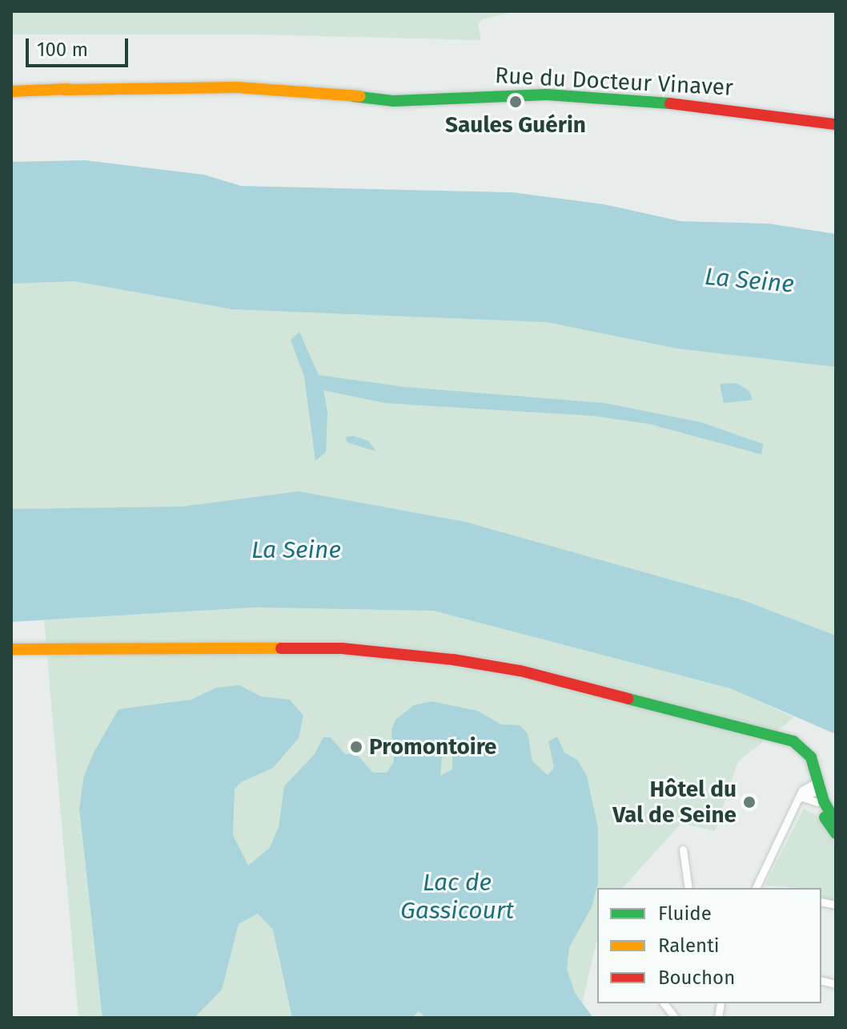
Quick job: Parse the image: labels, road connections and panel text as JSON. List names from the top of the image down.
{
  "streets": {
    "main road": ["Rue du Docteur Vinaver"]
  },
  "water": ["La Seine", "Lac de Gassicourt"],
  "places": ["Saules Guérin", "Promontoire", "Hôtel du Val de Seine"],
  "legend": ["Fluide", "Ralenti", "Bouchon"],
  "scale_bar": "100 m"
}
